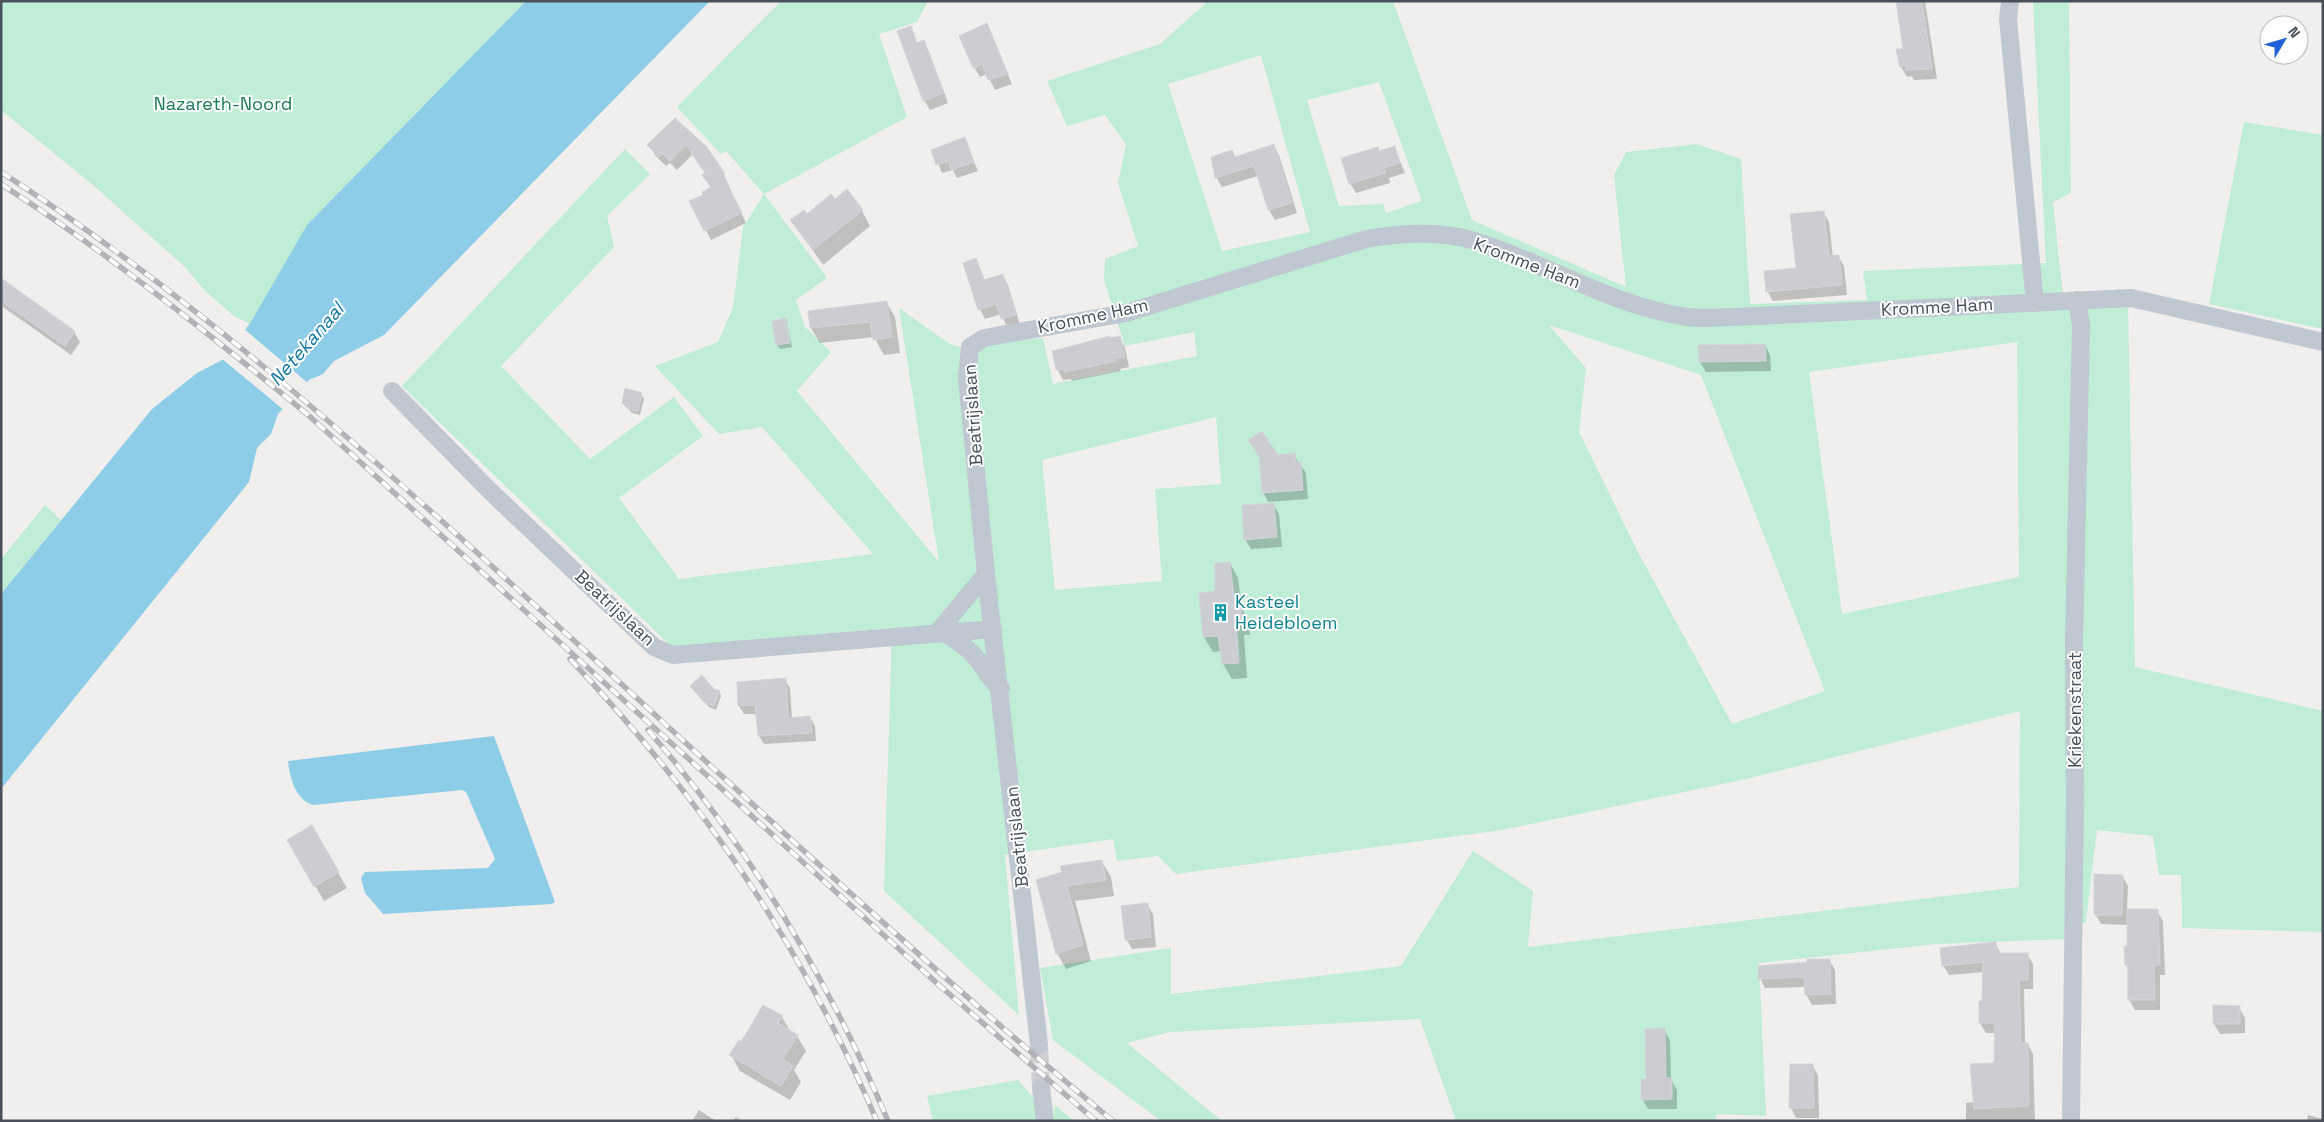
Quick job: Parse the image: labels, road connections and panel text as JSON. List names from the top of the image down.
{
  "streets": {
    "street": ["Kromme Ham", "Beatrijslaan", "Kriekenstraat"]
  },
  "crossings": [
    ["Kromme Ham", "Beatrijslaan"],
    ["Kromme Ham", "Kriekenstraat"]
  ],
  "water": ["Netekanaal"],
  "parks": ["Nazareth-Noord"],
  "places": {
    "building": ["Kasteel Heidebloem"]
  },
  "north": "top right"
}
